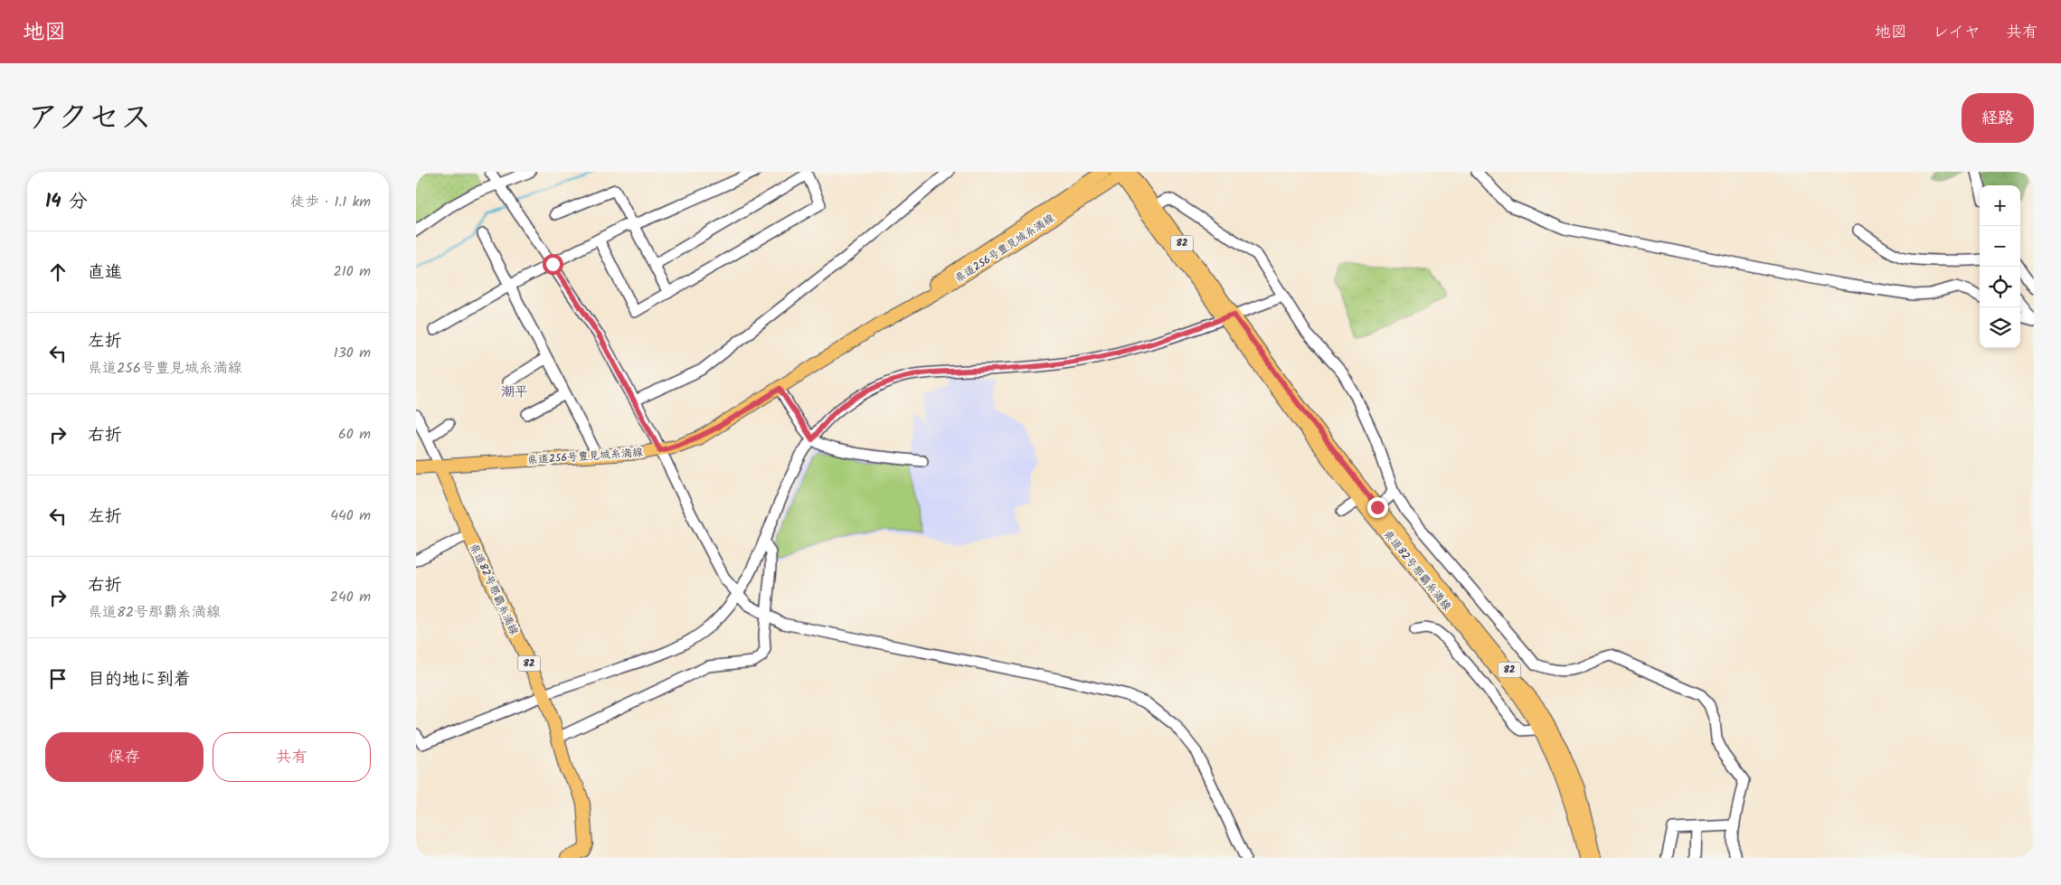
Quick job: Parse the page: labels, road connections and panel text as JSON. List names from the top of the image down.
{
  "streets": {
    "main road": ["82", "県道256号豊見城糸満線", "県道82号那覇糸満線"]
  },
  "crossings": [
    ["県道256号豊見城糸満線", "県道82号那覇糸満線"]
  ],
  "districts": ["潮平"],
  "page": {
    "header": "地図",
    "nav": ["地図", "レイヤ", "共有"],
    "title": "アクセス",
    "buttons": [
      "経路",
      ["保存", "共有"]
    ],
    "heading": ["14 分", "徒歩 · 1.1 km"],
    "map_buttons": ["+", "−"],
    "list": [
      ["直進", "210 m"],
      ["左折", "県道256号豊見城糸満線", "130 m"],
      ["右折", "60 m"],
      ["左折", "440 m"],
      ["右折", "県道82号那覇糸満線", "240 m"],
      "目的地に到着"
    ]
  }
}
